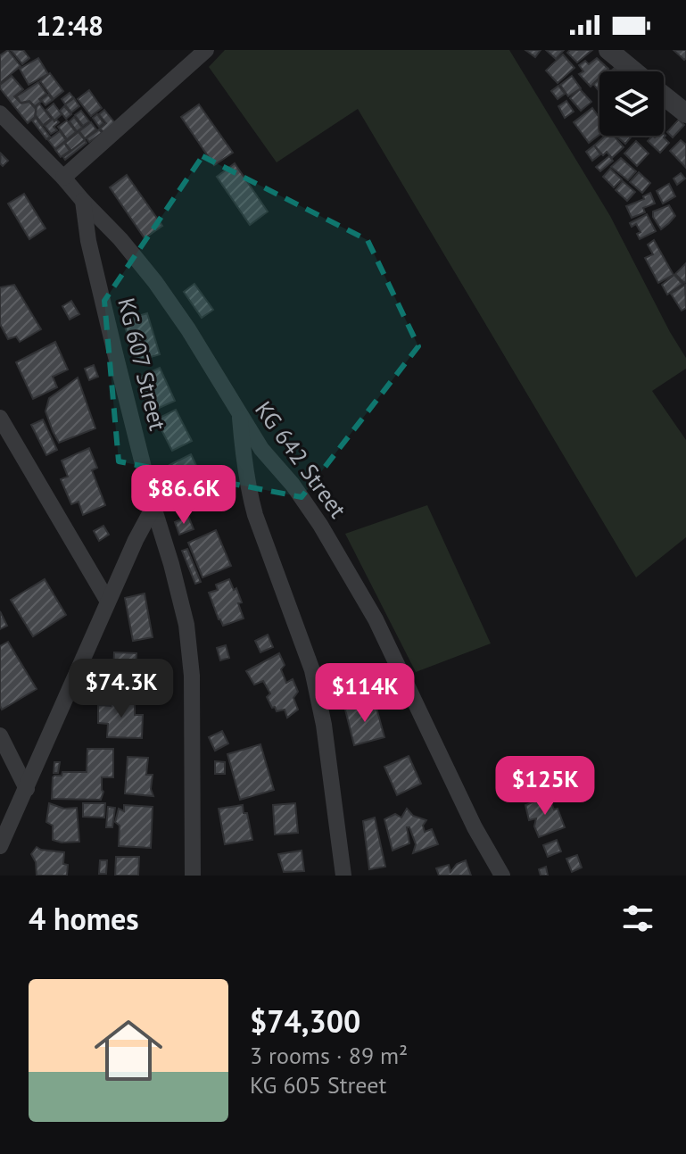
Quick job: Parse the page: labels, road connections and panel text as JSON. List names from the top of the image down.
{
  "streets": {
    "street": ["KG 607 Street", "KG 642 Street"]
  },
  "crossings": [
    ["KG 607 Street", "KG 642 Street"]
  ],
  "page": {
    "status": "12:48",
    "price": [
      "$86.6K",
      "$74.3K",
      "$114K",
      "$125K"
    ],
    "heading": "4 homes",
    "list": [
      {
        "name": "$74,300",
        "note": "3 rooms · 89 m² · KG 605 Street"
      }
    ]
  }
}
